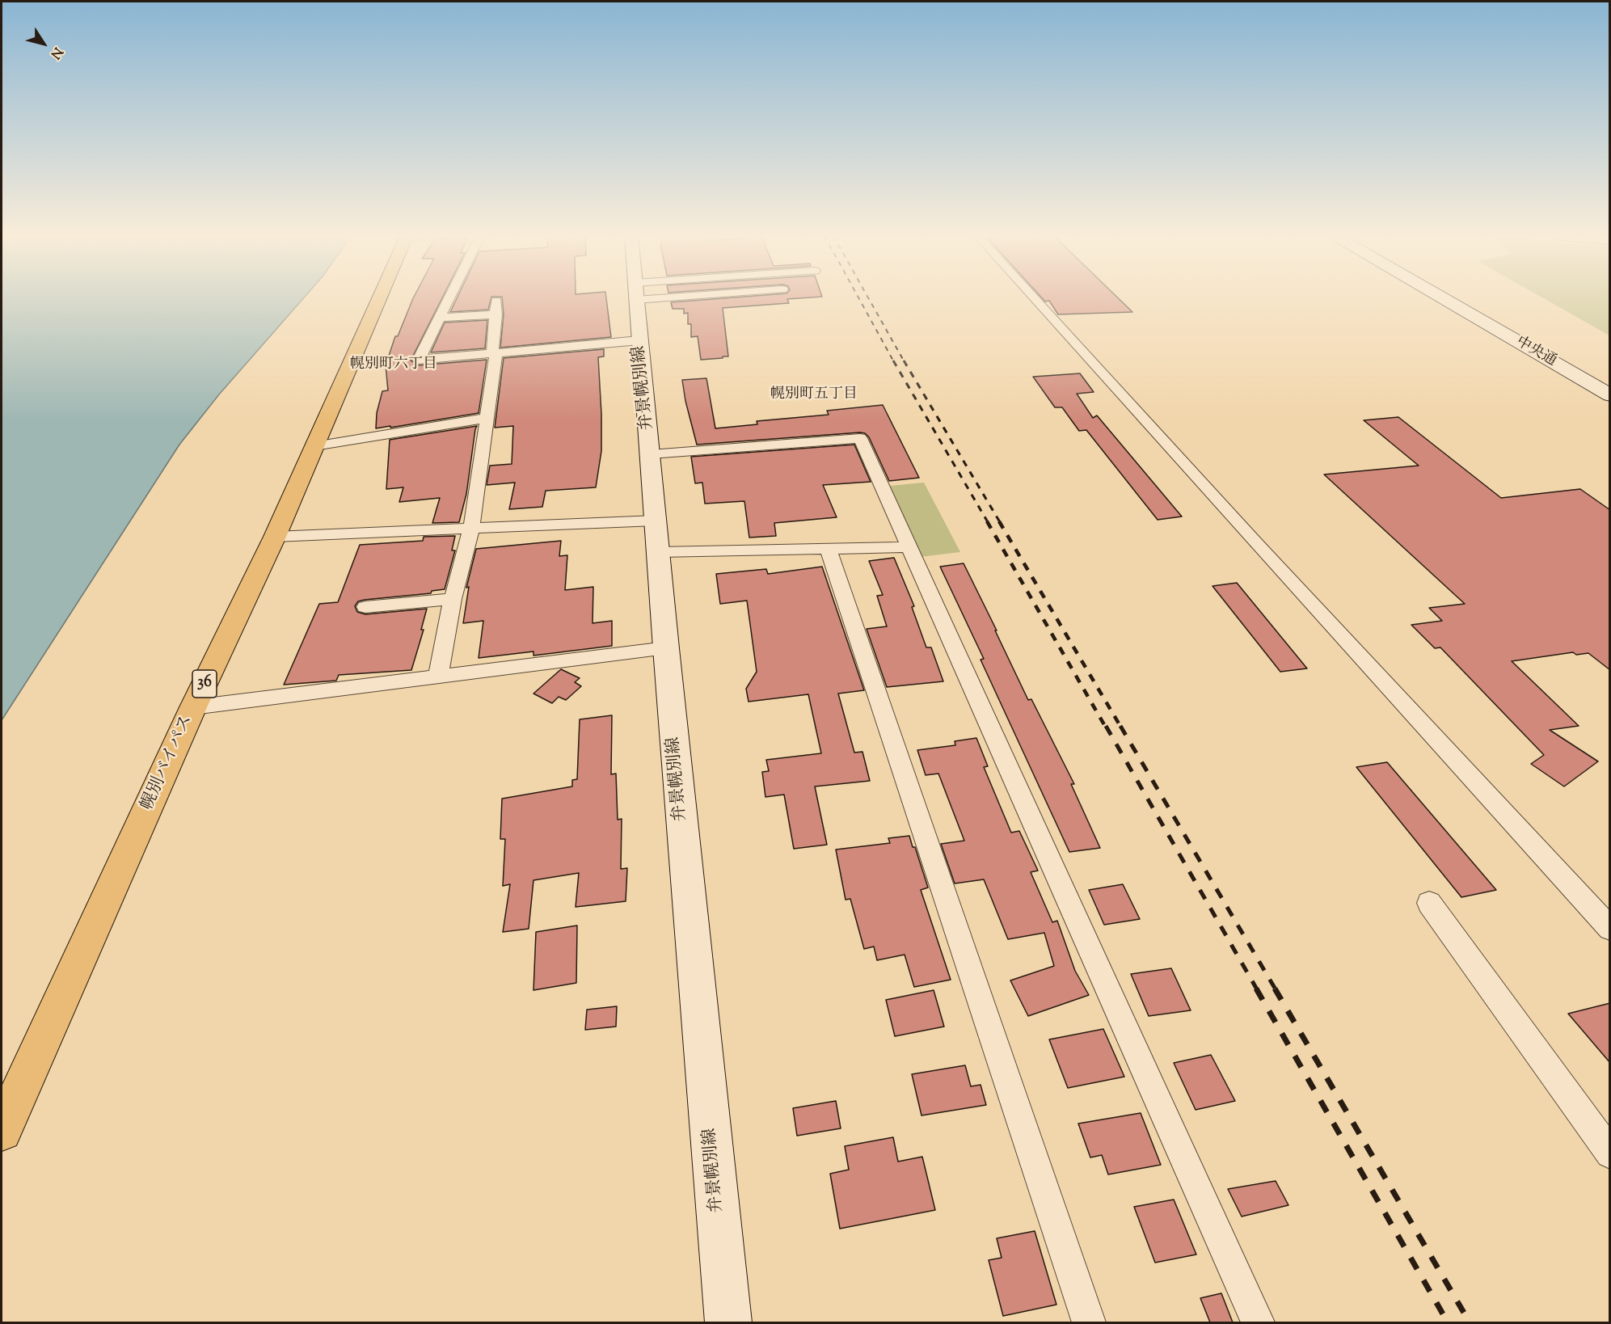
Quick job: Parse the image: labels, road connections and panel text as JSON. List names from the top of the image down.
{
  "streets": {
    "highway": ["36", "幌別バイパス"],
    "main road": ["中央通", "弁景幌別線"]
  },
  "districts": ["幌別町六丁目", "幌別町五丁目"],
  "north": "bottom right"
}
